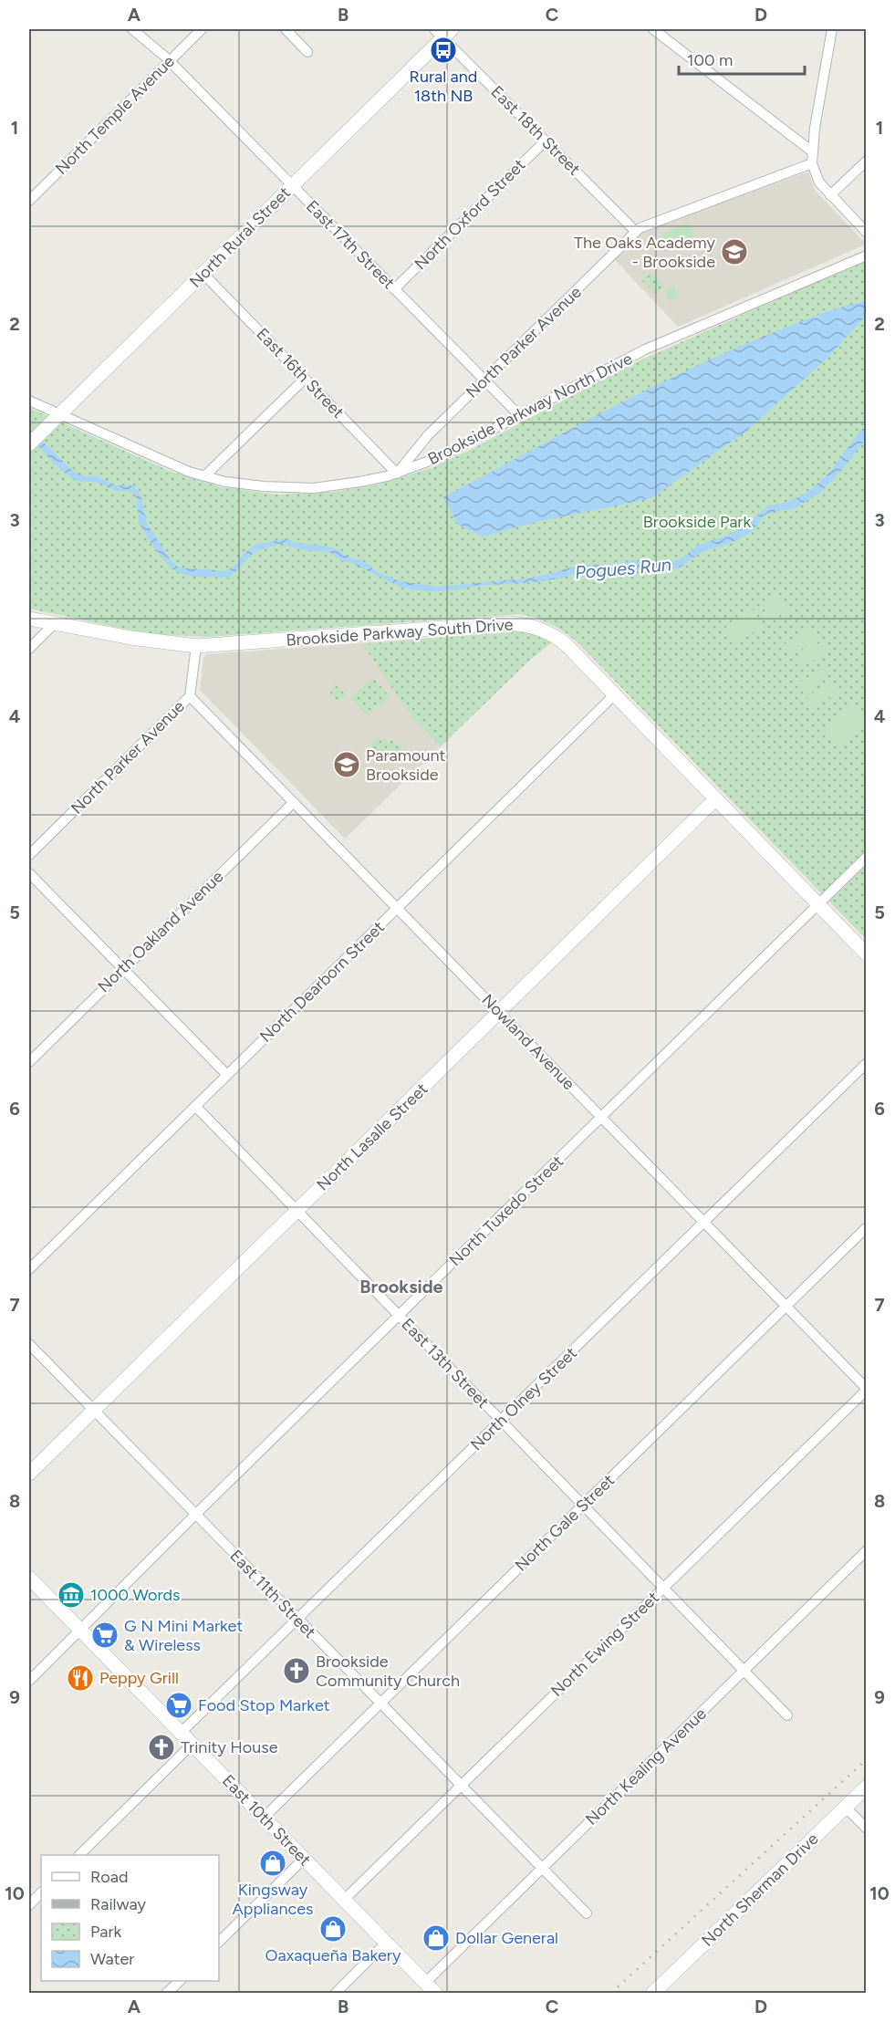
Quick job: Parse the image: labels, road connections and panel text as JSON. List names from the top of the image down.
{
  "streets": {
    "main road": [
      "North Rural Street",
      "Brookside Parkway South Drive",
      "North Lasalle Street",
      "East 10th Street",
      "North Sherman Drive"
    ],
    "street": [
      "North Temple Avenue",
      "East 18th Street",
      "North Oxford Street",
      "East 17th Street",
      "North Parker Avenue",
      "East 16th Street",
      "Brookside Parkway North Drive",
      "North Oakland Avenue",
      "North Dearborn Street",
      "Nowland Avenue",
      "North Tuxedo Street",
      "East 13th Street",
      "North Olney Street",
      "North Gale Street",
      "East 11th Street",
      "North Ewing Street",
      "North Kealing Avenue"
    ]
  },
  "crossings": [
    ["North Temple Avenue", "East 17th Street"],
    ["East 18th Street", "North Oxford Street"],
    ["East 18th Street", "North Rural Street"],
    ["East 18th Street", "North Parker Avenue"],
    ["North Oxford Street", "East 17th Street"],
    ["North Rural Street", "East 17th Street"],
    ["North Rural Street", "East 16th Street"],
    ["North Rural Street", "Brookside Parkway North Drive"],
    ["East 17th Street", "North Parker Avenue"],
    ["East 17th Street", "Brookside Parkway North Drive"],
    ["North Parker Avenue", "East 16th Street"],
    ["North Parker Avenue", "Brookside Parkway North Drive"],
    ["North Parker Avenue", "Brookside Parkway South Drive"],
    ["North Parker Avenue", "Nowland Avenue"],
    ["East 16th Street", "Brookside Parkway North Drive"],
    ["Brookside Parkway South Drive", "North Dearborn Street"],
    ["Brookside Parkway South Drive", "North Lasalle Street"],
    ["Brookside Parkway South Drive", "North Tuxedo Street"],
    ["North Oakland Avenue", "Nowland Avenue"],
    ["North Dearborn Street", "Nowland Avenue"],
    ["North Dearborn Street", "East 13th Street"],
    ["Nowland Avenue", "North Lasalle Street"],
    ["Nowland Avenue", "North Tuxedo Street"],
    ["Nowland Avenue", "North Olney Street"],
    ["Nowland Avenue", "North Gale Street"],
    ["Nowland Avenue", "North Ewing Street"],
    ["North Lasalle Street", "East 13th Street"],
    ["North Lasalle Street", "East 11th Street"],
    ["North Tuxedo Street", "East 13th Street"],
    ["North Tuxedo Street", "East 11th Street"],
    ["North Tuxedo Street", "East 10th Street"],
    ["East 13th Street", "North Olney Street"],
    ["East 13th Street", "North Gale Street"],
    ["East 13th Street", "North Ewing Street"],
    ["East 13th Street", "North Kealing Avenue"],
    ["North Olney Street", "East 11th Street"],
    ["North Olney Street", "East 10th Street"],
    ["North Gale Street", "East 11th Street"],
    ["North Gale Street", "East 10th Street"],
    ["East 11th Street", "North Ewing Street"],
    ["East 11th Street", "North Kealing Avenue"],
    ["North Ewing Street", "East 10th Street"],
    ["North Kealing Avenue", "East 10th Street"]
  ],
  "districts": ["Brookside"],
  "water": ["Pogues Run"],
  "parks": ["Brookside Park"],
  "places": {
    "bus stop": ["Rural and 18th NB"],
    "school or university": ["The Oaks Academy - Brookside", "Paramount Brookside"],
    "museum": ["1000 Words"],
    "supermarket": ["G N Mini Market & Wireless", "Food Stop Market"],
    "church": ["Brookside Community Church", "Trinity House"],
    "restaurant": ["Peppy Grill"],
    "shop": ["Kingsway Appliances", "Oaxaqueña Bakery", "Dollar General"]
  },
  "legend": [
    "Road",
    "Railway",
    "Park",
    "Water"
  ],
  "scale_bar": "100 m",
  "grid": {
    "columns": [
      "A",
      "B",
      "C",
      "D"
    ],
    "rows": [
      "1",
      "2",
      "3",
      "4",
      "5",
      "6",
      "7",
      "8",
      "9",
      "10"
    ]
  }
}
